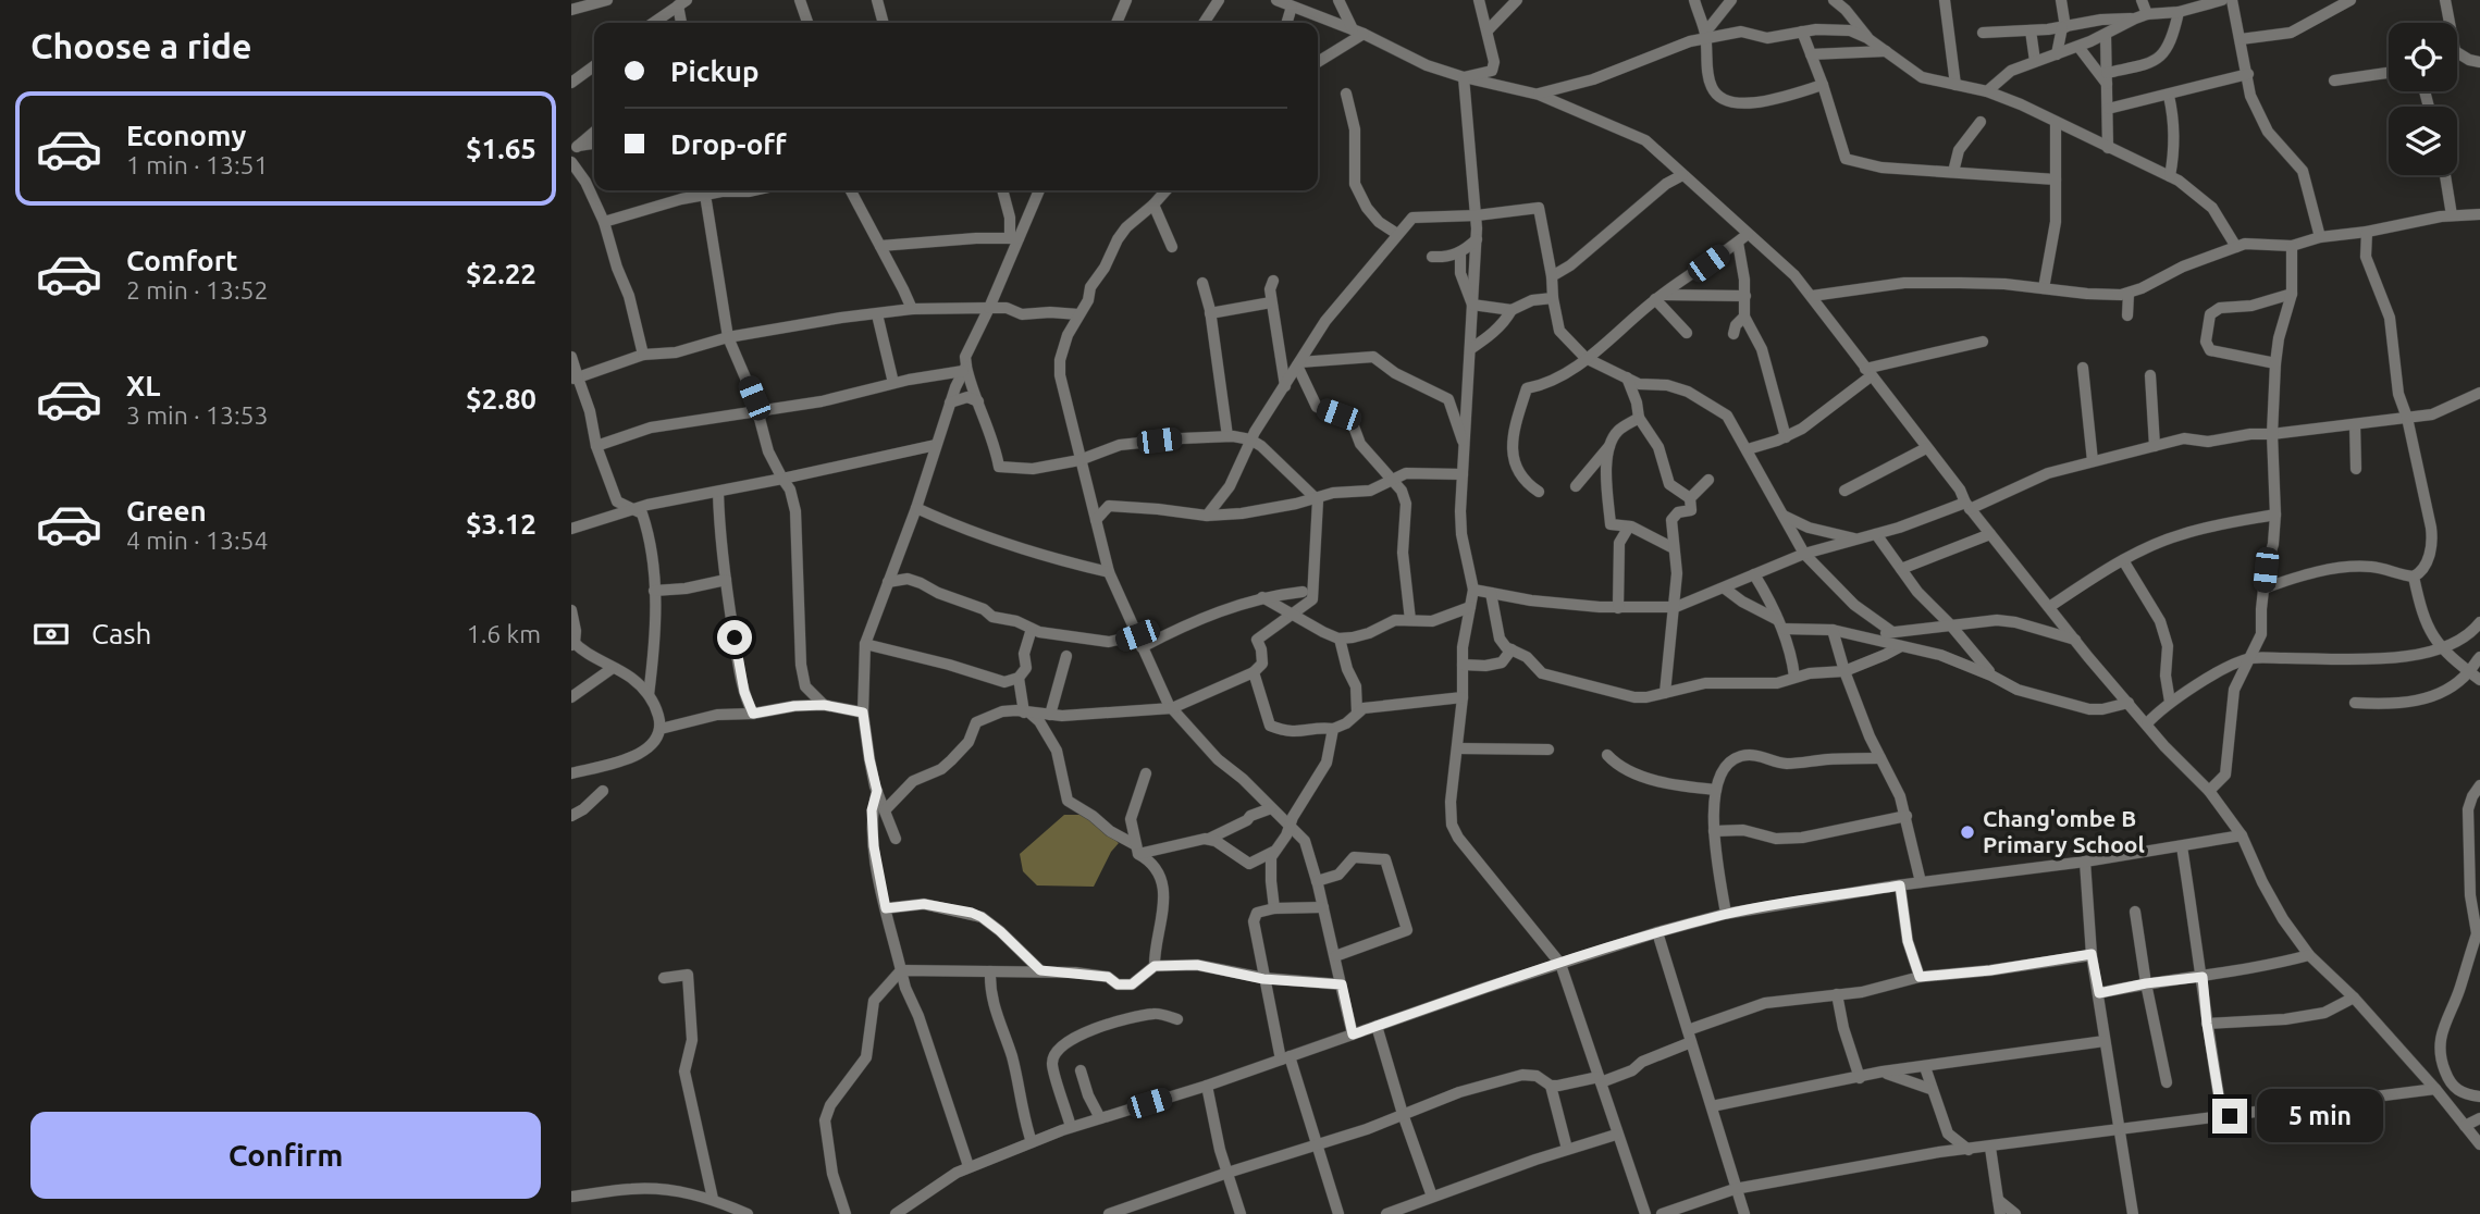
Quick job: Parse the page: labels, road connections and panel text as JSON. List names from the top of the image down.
{
  "places": ["Chang'ombe B Primary School"],
  "page": {
    "heading": "Choose a ride",
    "banner": ["Pickup", "Drop-off"],
    "list": [
      {
        "name": "Economy",
        "note": "1 min · 13:51",
        "value": "$1.65"
      },
      {
        "name": "Comfort",
        "note": "2 min · 13:52",
        "value": "$2.22"
      },
      {
        "name": "XL",
        "note": "3 min · 13:53",
        "value": "$2.80"
      },
      {
        "name": "Green",
        "note": "4 min · 13:54",
        "value": "$3.12"
      }
    ],
    "pay": ["Cash", "1.6 km"],
    "bubble": "5 min",
    "buttons": "Confirm"
  }
}
